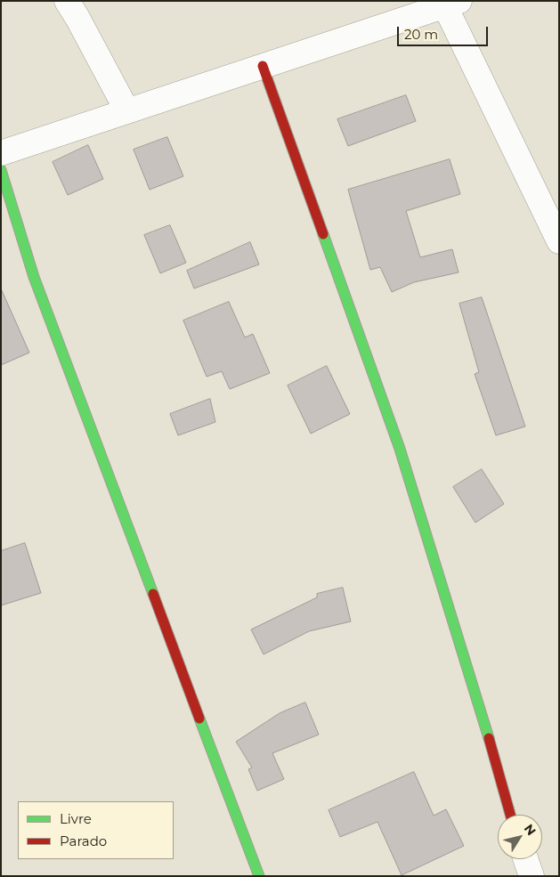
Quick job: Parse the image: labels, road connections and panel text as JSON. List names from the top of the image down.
{
  "legend": ["Livre", "Parado"],
  "scale_bar": "20 m",
  "north": "top right"
}
